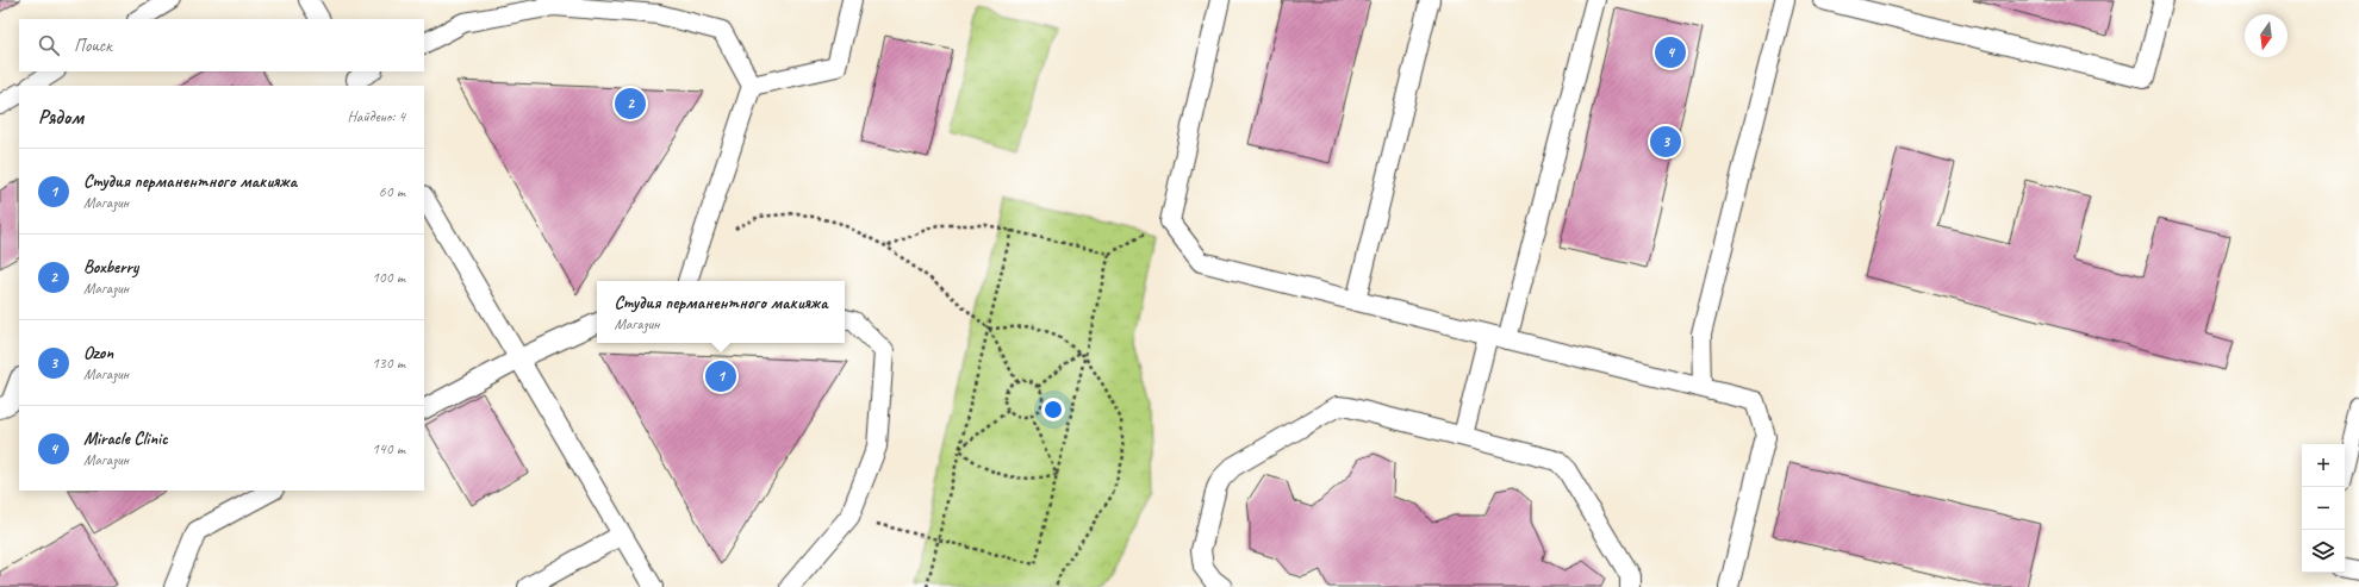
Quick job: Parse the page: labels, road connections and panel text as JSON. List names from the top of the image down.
{
  "north": "bottom",
  "page": {
    "search": "Поиск",
    "pins": [
      "4",
      "2",
      "3",
      "1"
    ],
    "heading": ["Рядом", "Найдено: 4"],
    "list": [
      {
        "mark": "1",
        "name": "Студия перманентного макияжа",
        "note": "Магазин",
        "value": "60 m"
      },
      {
        "mark": "2",
        "name": "Boxberry",
        "note": "Магазин",
        "value": "100 m"
      },
      {
        "mark": "3",
        "name": "Ozon",
        "note": "Магазин",
        "value": "130 m"
      },
      {
        "mark": "4",
        "name": "Miracle Clinic",
        "note": "Магазин",
        "value": "140 m"
      }
    ],
    "popup": ["Студия перманентного макияжа", "Магазин"],
    "map_buttons": ["+", "−"]
  }
}
